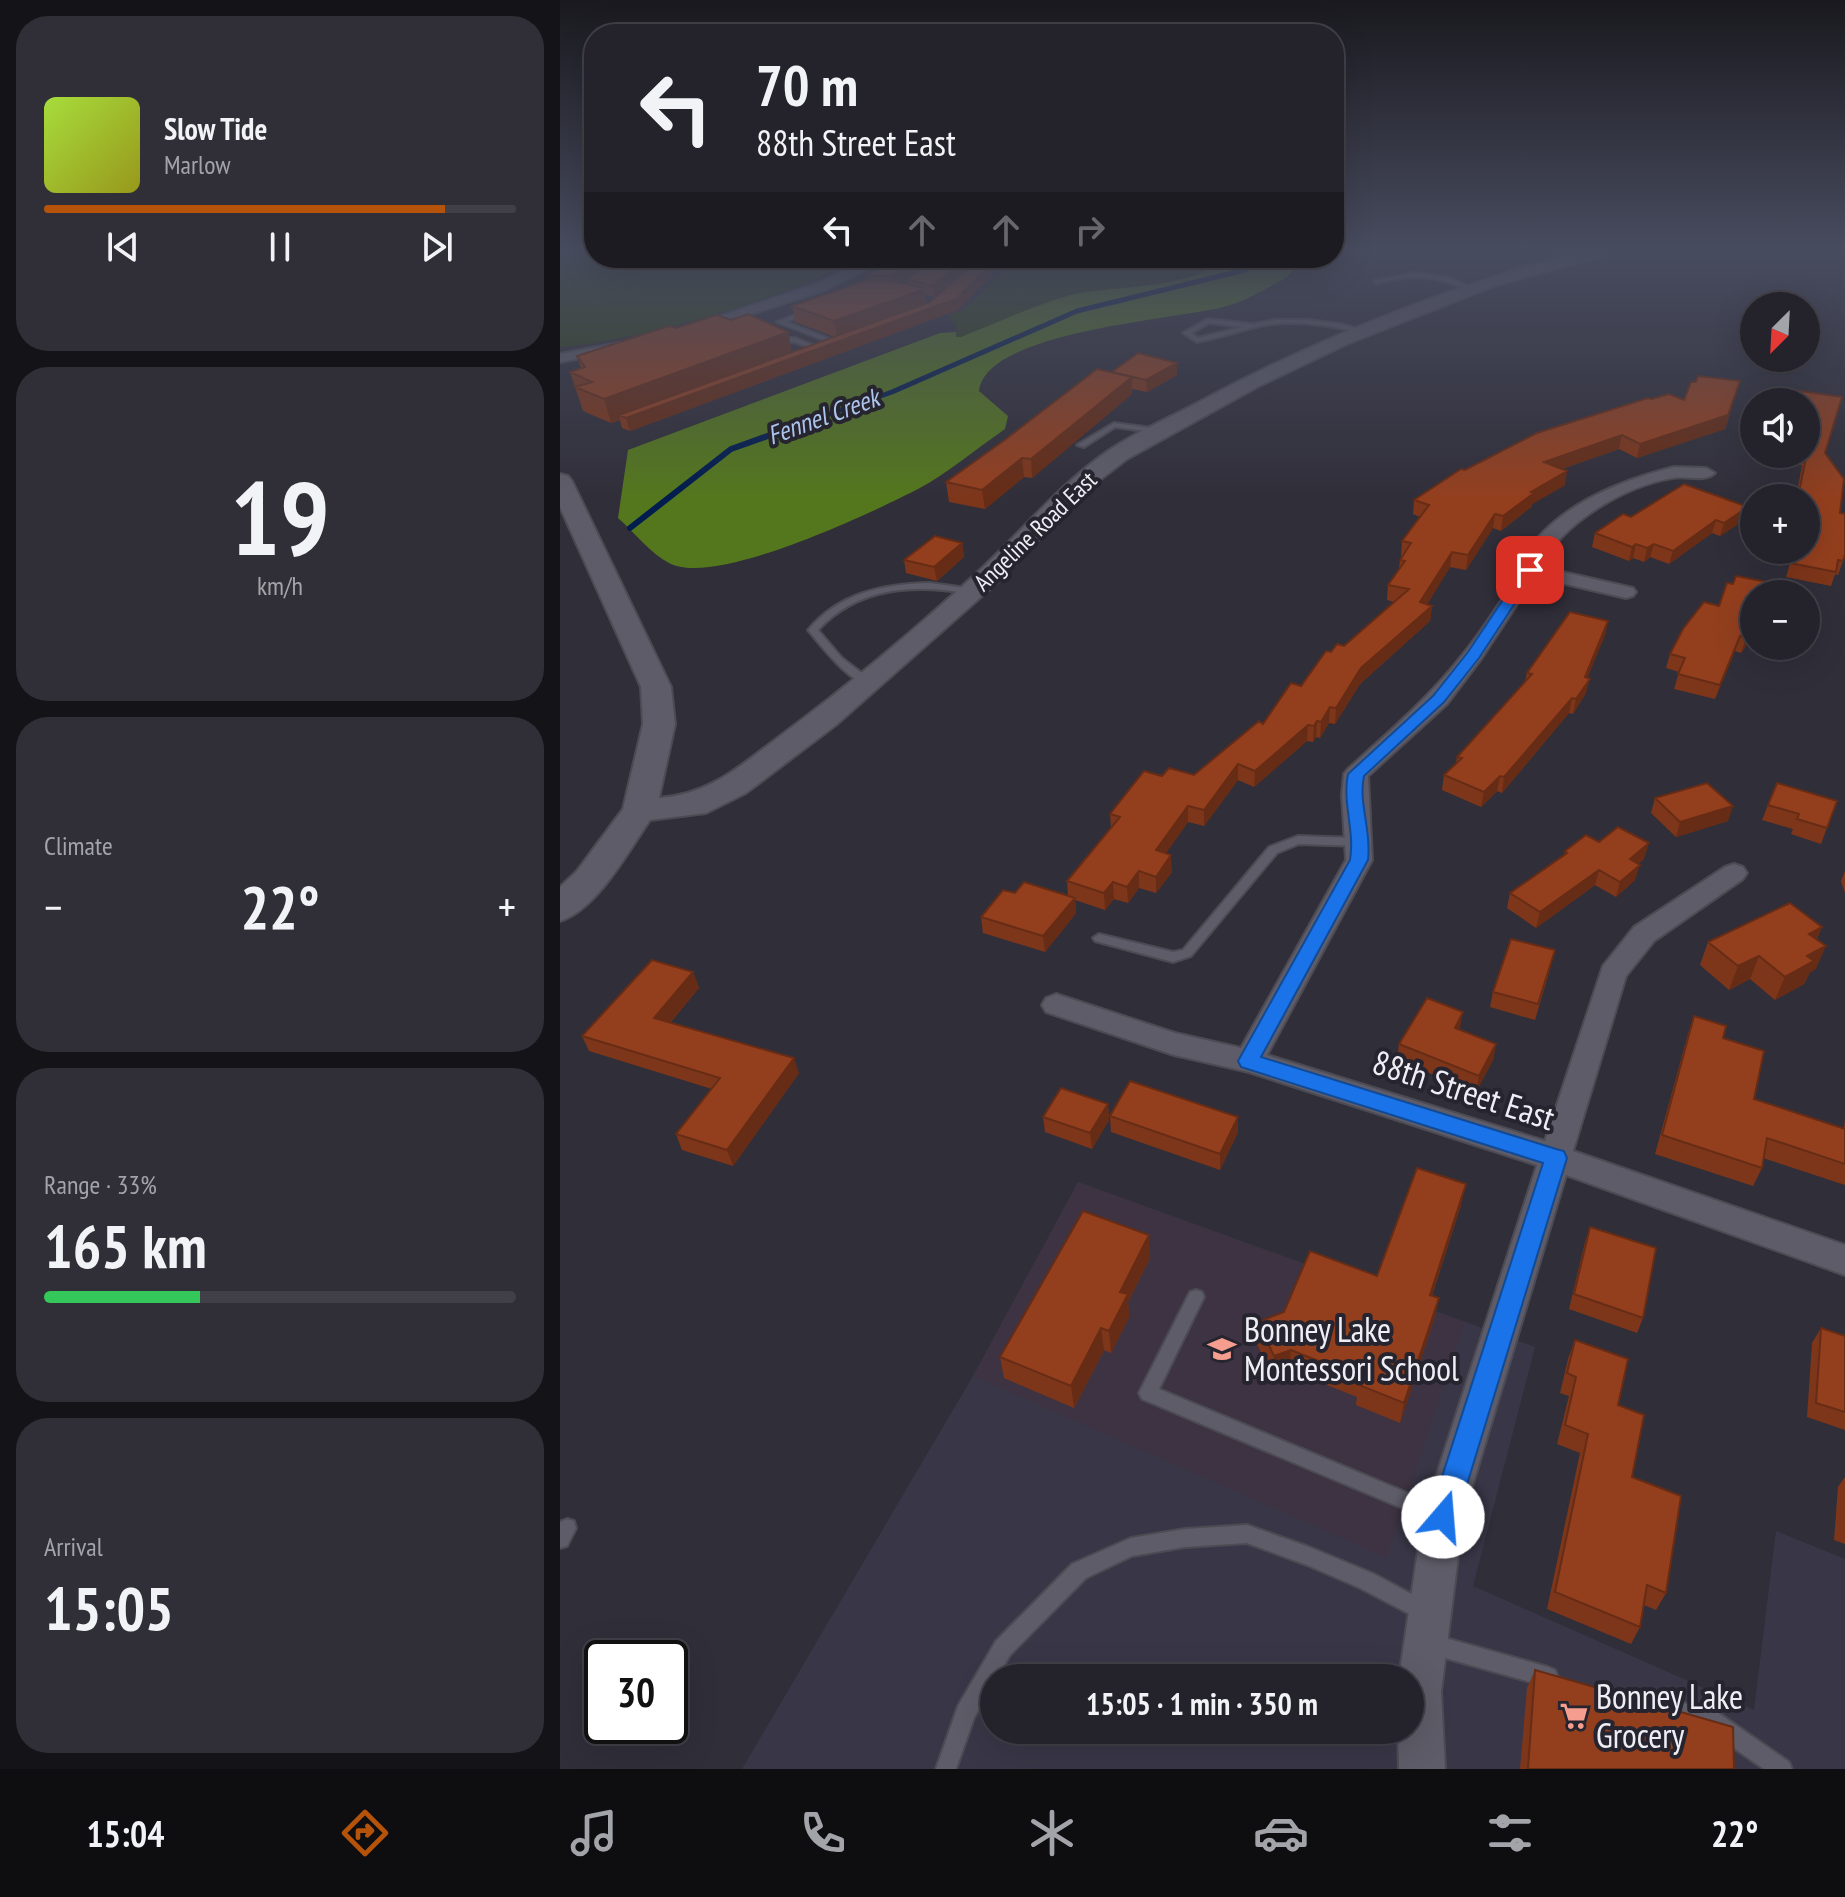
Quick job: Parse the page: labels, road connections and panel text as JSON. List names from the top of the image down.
{
  "streets": {
    "street": ["Angeline Road East", "88th Street East"]
  },
  "water": ["Fennel Creek"],
  "places": {
    "school or university": ["Bonney Lake Montessori School"],
    "supermarket": ["Bonney Lake Grocery"]
  },
  "north": "bottom left",
  "page": {
    "turn": ["70 m", "88th Street East"],
    "song": ["Slow Tide", "Marlow"],
    "map_buttons": ["+", "−"],
    "tile": [
      ["19", "km/h"],
      "Climate",
      ["Range · 33%", "165 km"],
      ["Arrival", "15:05"]
    ],
    "heat": ["−", "22°", "+"],
    "limit": "30",
    "trip": "15:05 · 1 min · 350 m",
    "tabs": ["15:04", "22°"]
  }
}
